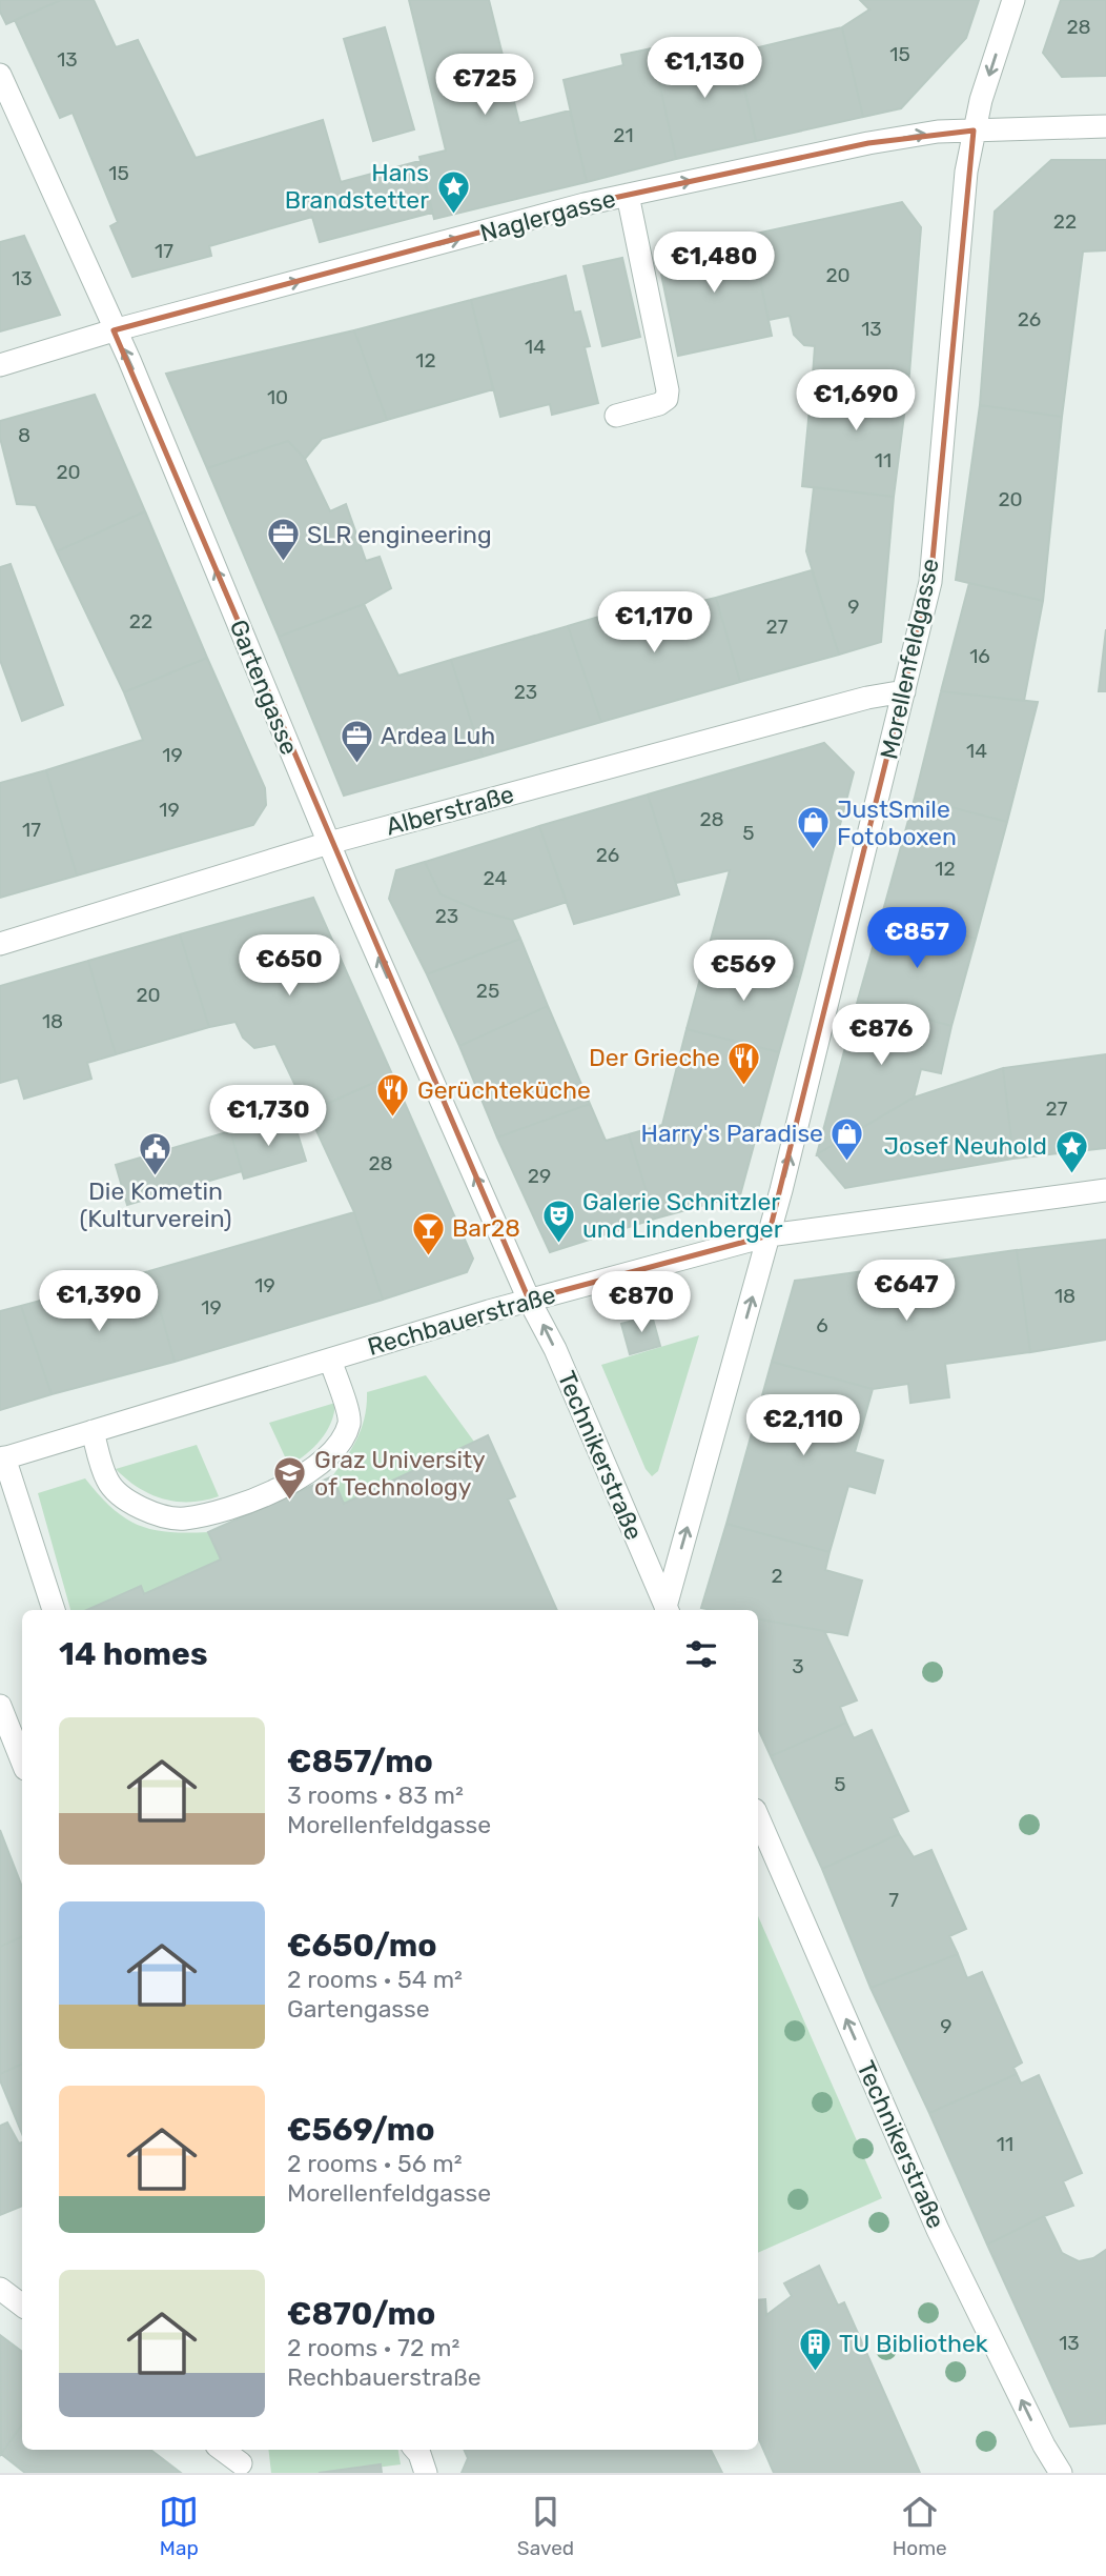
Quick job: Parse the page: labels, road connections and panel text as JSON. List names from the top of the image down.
{
  "streets": {
    "street": [
      "Naglergasse",
      "Morellenfeldgasse",
      "Gartengasse",
      "Alberstraße",
      "Rechbauerstraße",
      "Technikerstraße"
    ]
  },
  "crossings": [
    ["Naglergasse", "Morellenfeldgasse"],
    ["Naglergasse", "Gartengasse"],
    ["Morellenfeldgasse", "Alberstraße"],
    ["Morellenfeldgasse", "Rechbauerstraße"],
    ["Morellenfeldgasse", "Technikerstraße"],
    ["Gartengasse", "Alberstraße"],
    ["Gartengasse", "Rechbauerstraße"],
    ["Gartengasse", "Technikerstraße"],
    ["Rechbauerstraße", "Technikerstraße"]
  ],
  "one_way": ["Naglergasse", "Gartengasse", "Technikerstraße"],
  "places": {
    "place": ["Hans Brandstetter", "Josef Neuhold"],
    "office": ["SLR engineering", "Ardea Luh"],
    "shop": ["JustSmile Fotoboxen", "Harry's Paradise"],
    "restaurant": ["Der Grieche", "Gerüchteküche"],
    "public building": ["Die Kometin (Kulturverein)"],
    "theatre": ["Galerie Schnitzler und Lindenberger"],
    "bar": ["Bar28"],
    "school or university": ["Graz University of Technology"],
    "building": ["TU Bibliothek"]
  },
  "house_numbers": [
    "28",
    "15",
    "13",
    "21",
    "15",
    "22",
    "17",
    "20",
    "13",
    "26",
    "13",
    "14",
    "12",
    "10",
    "8",
    "11",
    "20",
    "20",
    "9",
    "22",
    "27",
    "16",
    "23",
    "14",
    "19",
    "19",
    "28",
    "17",
    "5",
    "26",
    "12",
    "24",
    "23",
    "25",
    "20",
    "18",
    "27",
    "28",
    "29",
    "19",
    "18",
    "19",
    "6",
    "2",
    "3",
    "5",
    "7",
    "9",
    "11",
    "13"
  ],
  "page": {
    "price": [
      "€1,130",
      "€725",
      "€1,480",
      "€1,690",
      "€1,170",
      "€857",
      "€650",
      "€569",
      "€876",
      "€1,730",
      "€647",
      "€1,390",
      "€870",
      "€2,110"
    ],
    "heading": "14 homes",
    "list": [
      {
        "name": "€857/mo",
        "note": "3 rooms · 83 m² · Morellenfeldgasse"
      },
      {
        "name": "€650/mo",
        "note": "2 rooms · 54 m² · Gartengasse"
      },
      {
        "name": "€569/mo",
        "note": "2 rooms · 56 m² · Morellenfeldgasse"
      },
      {
        "name": "€870/mo",
        "note": "2 rooms · 72 m² · Rechbauerstraße"
      }
    ],
    "tabs": ["Map", "Saved", "Home"]
  }
}
